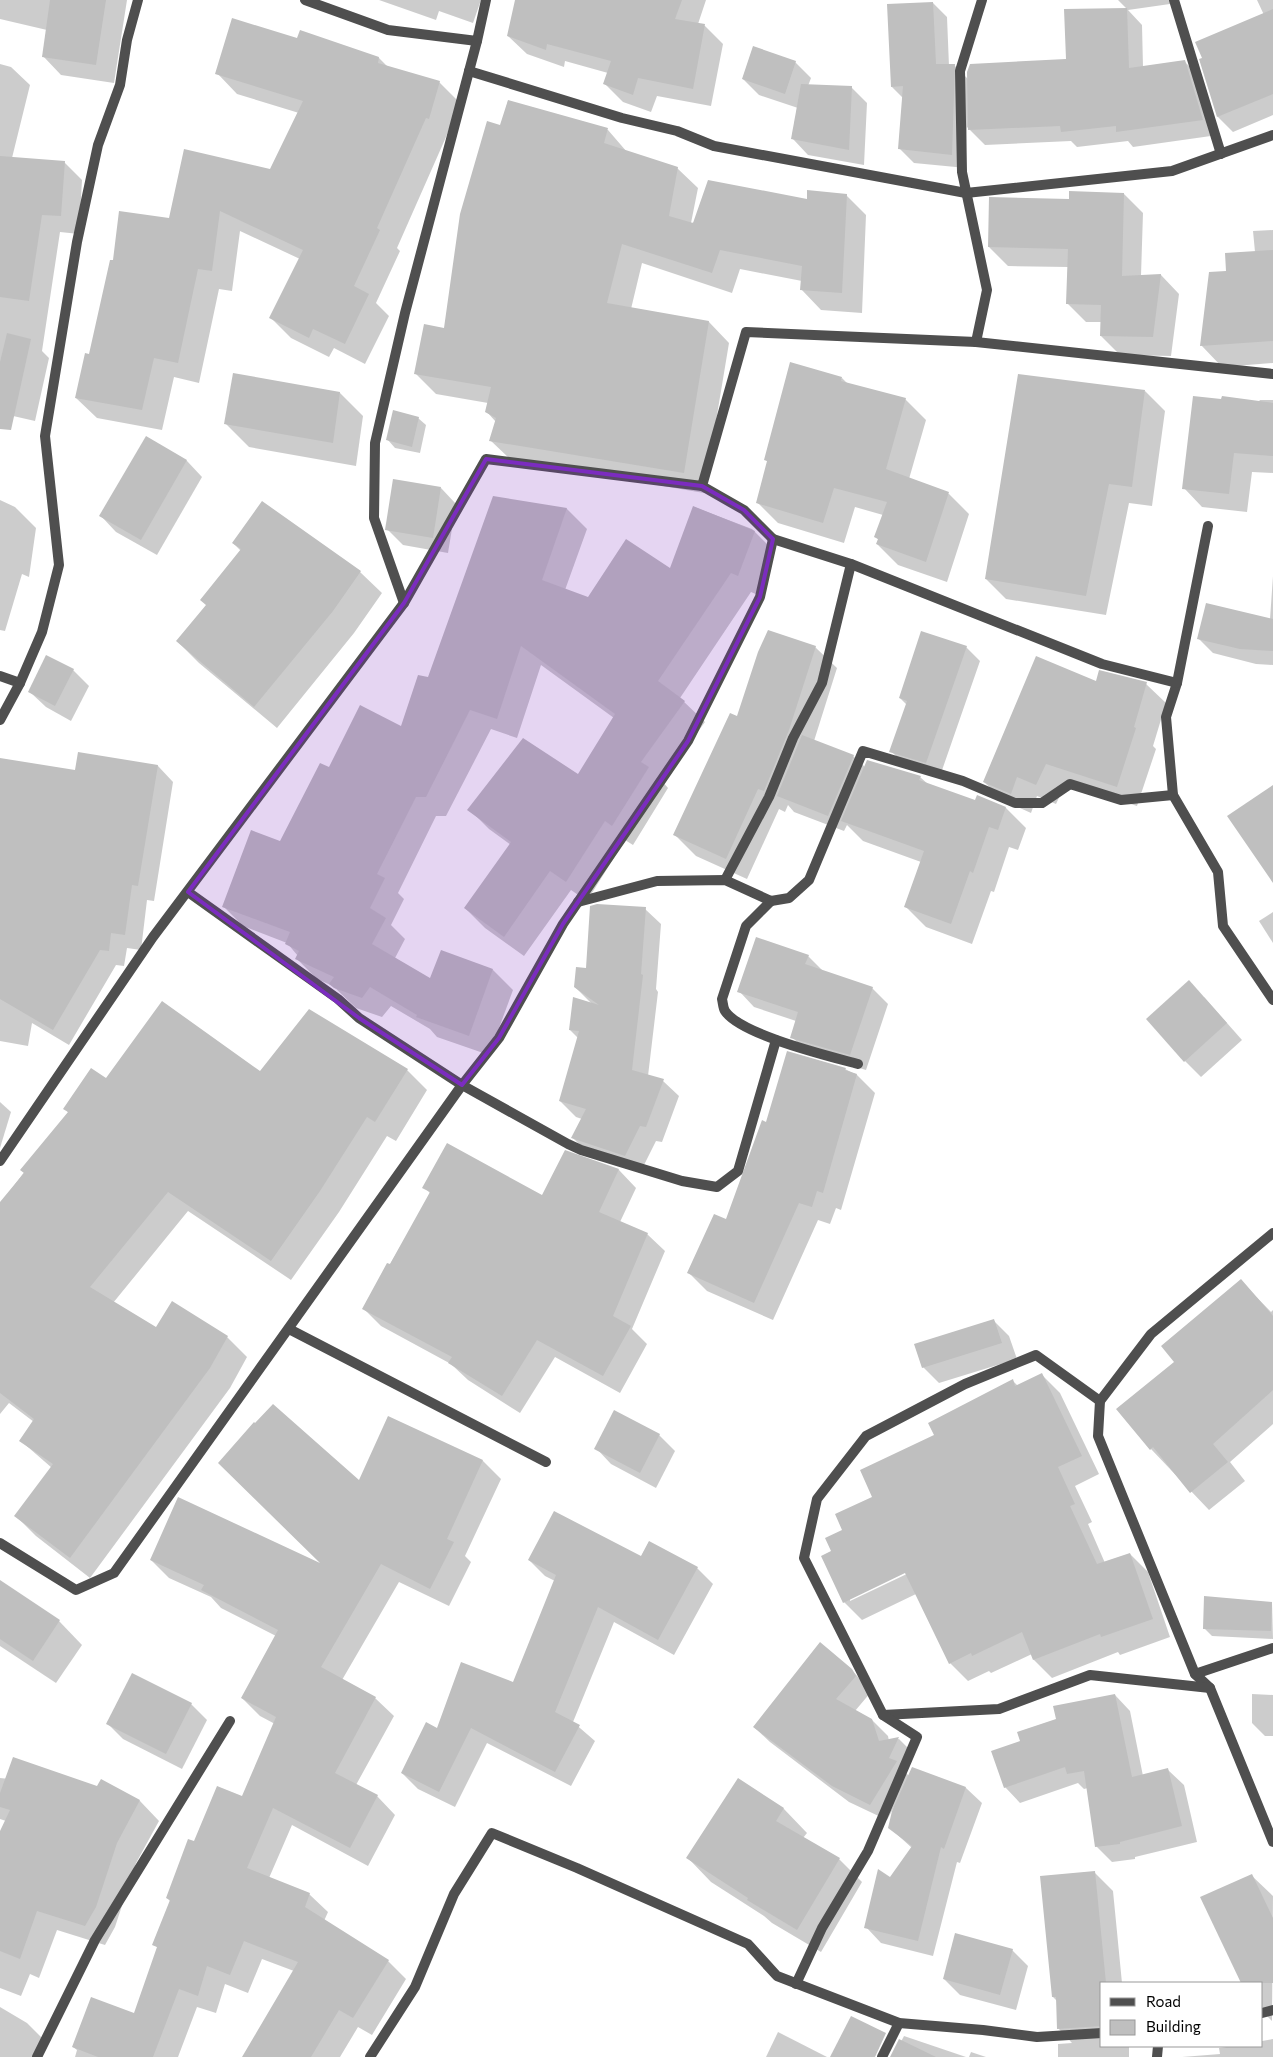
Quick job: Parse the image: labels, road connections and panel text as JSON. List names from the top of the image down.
{
  "legend": ["Road", "Building"]
}
